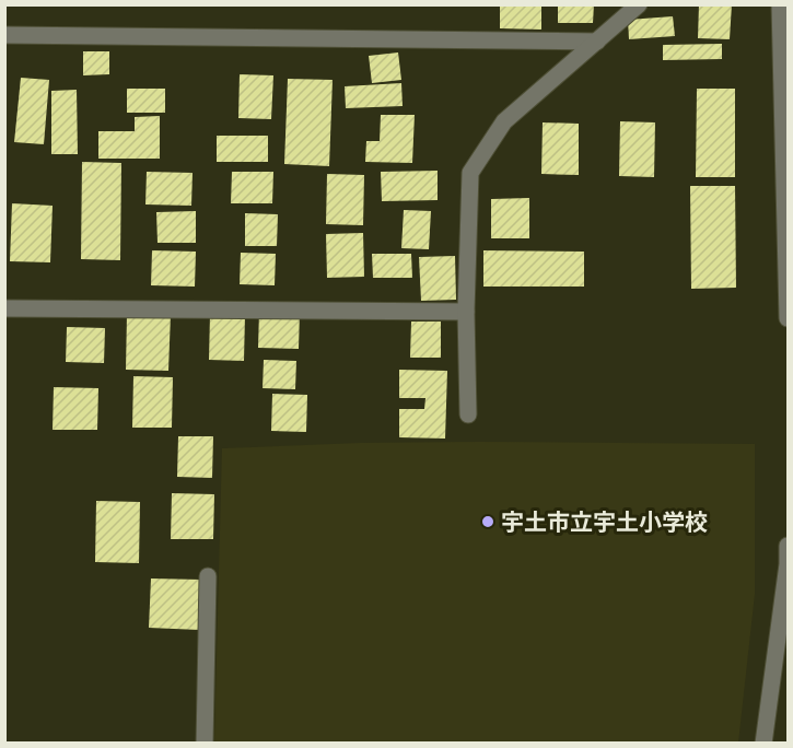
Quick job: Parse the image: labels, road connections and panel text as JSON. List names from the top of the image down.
{
  "places": ["宇土市立宇土小学校"]
}
